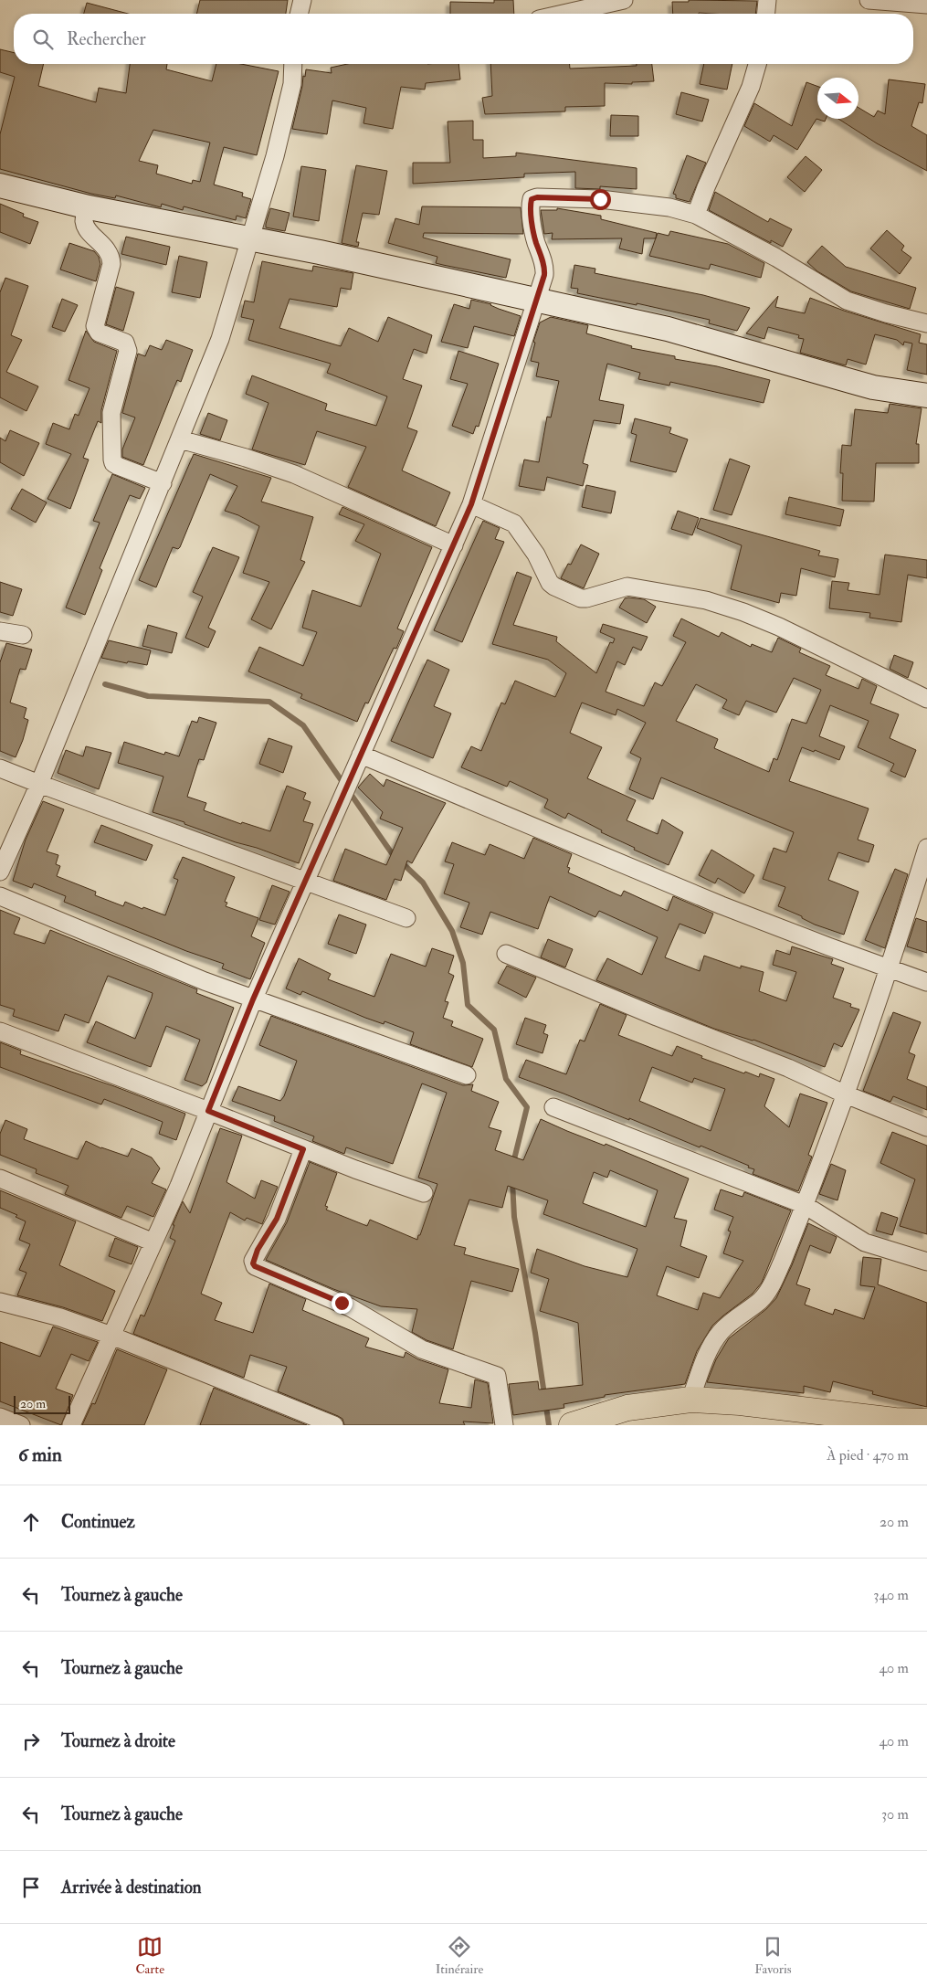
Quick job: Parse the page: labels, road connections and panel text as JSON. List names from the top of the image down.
{
  "scale_bar": "20 m",
  "north": "right",
  "page": {
    "search": "Rechercher",
    "scale": "20 m",
    "heading": ["6 min", "À pied · 470 m"],
    "list": [
      ["Continuez", "20 m"],
      ["Tournez à gauche", "340 m"],
      ["Tournez à gauche", "40 m"],
      ["Tournez à droite", "40 m"],
      ["Tournez à gauche", "30 m"],
      "Arrivée à destination"
    ],
    "nav": ["Carte", "Itinéraire", "Favoris"]
  }
}
